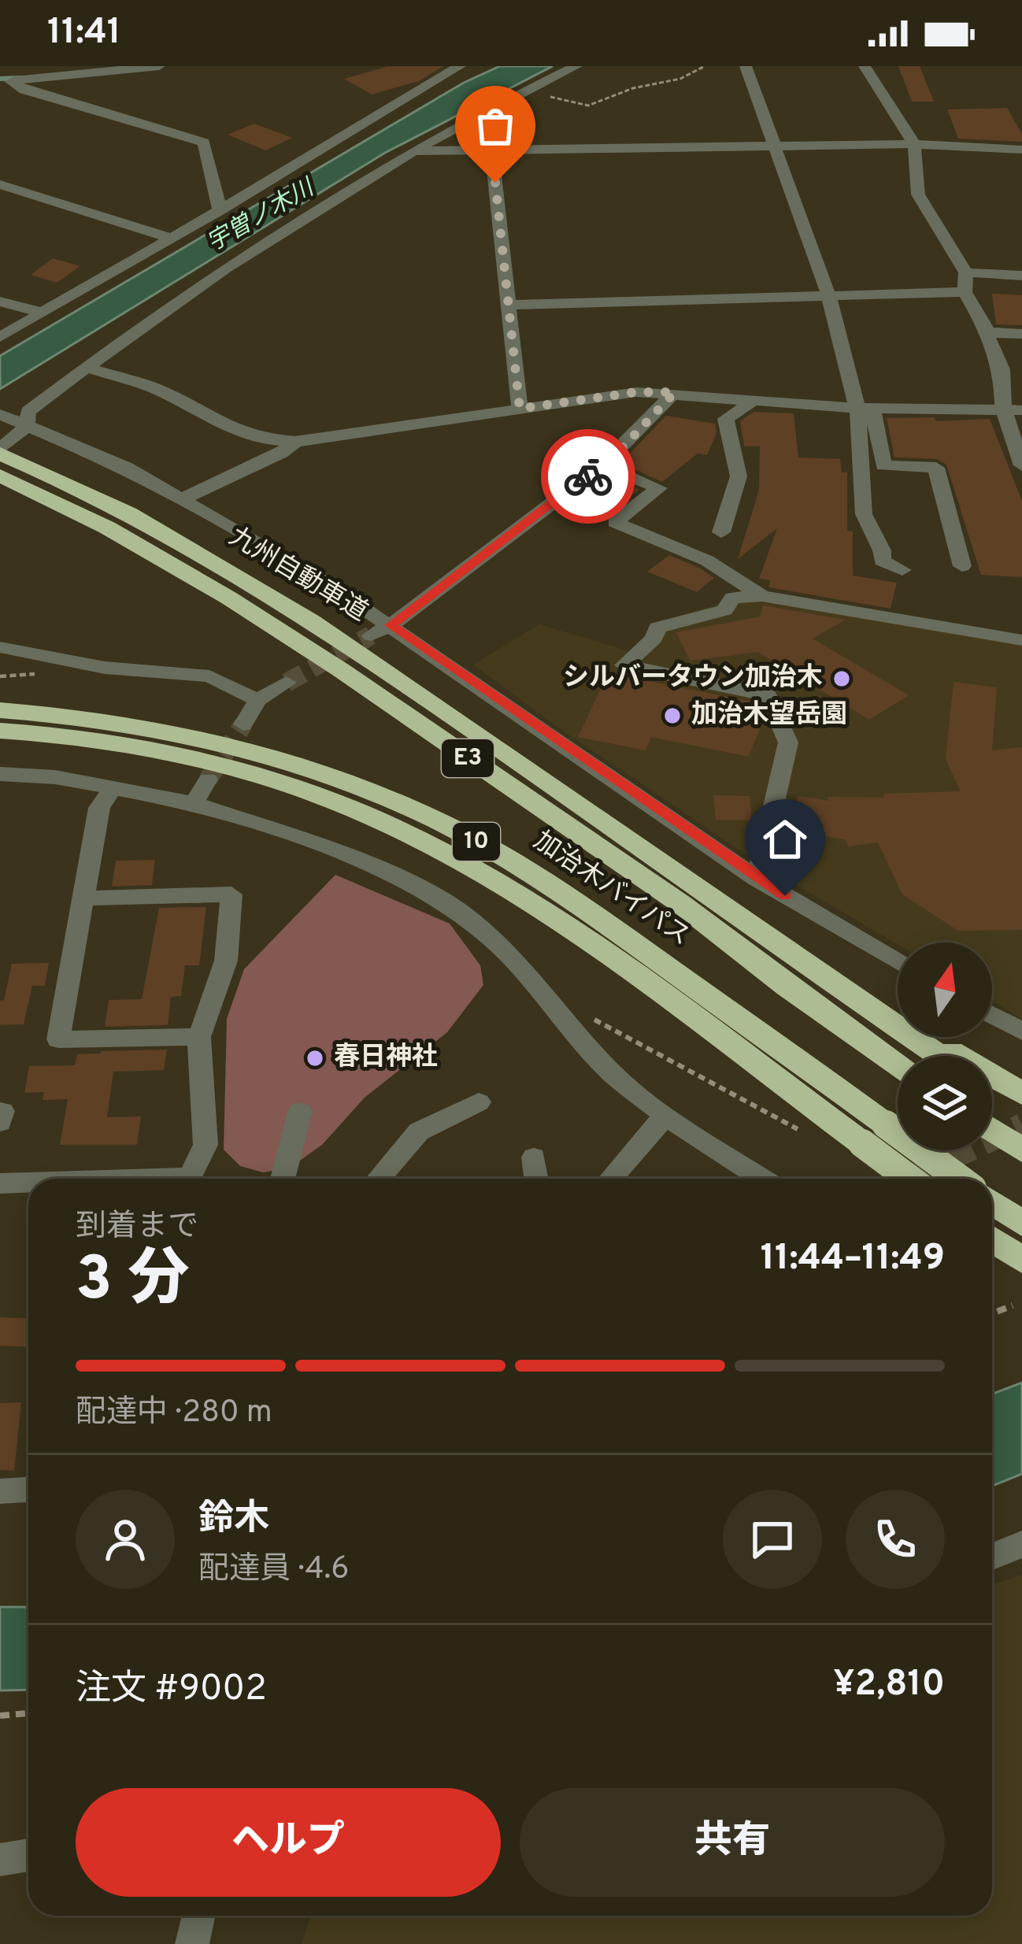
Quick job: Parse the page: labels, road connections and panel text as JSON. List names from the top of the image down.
{
  "streets": {
    "highway": [
      "九州自動車道",
      "E3",
      "10",
      "加治木バイパス"
    ]
  },
  "water": ["宇曽ノ木川"],
  "places": ["シルバータウン加治木", "加治木望岳園", "春日神社"],
  "north": "top",
  "page": {
    "status": "11:41",
    "heading": ["3 分", "到着まで", "11:44–11:49"],
    "panel": [
      "鈴木",
      "配達員 · 4.6",
      "注文 #9002",
      "¥2,810"
    ],
    "bar": "配達中 · 280 m",
    "buttons": ["ヘルプ", "共有"]
  }
}
